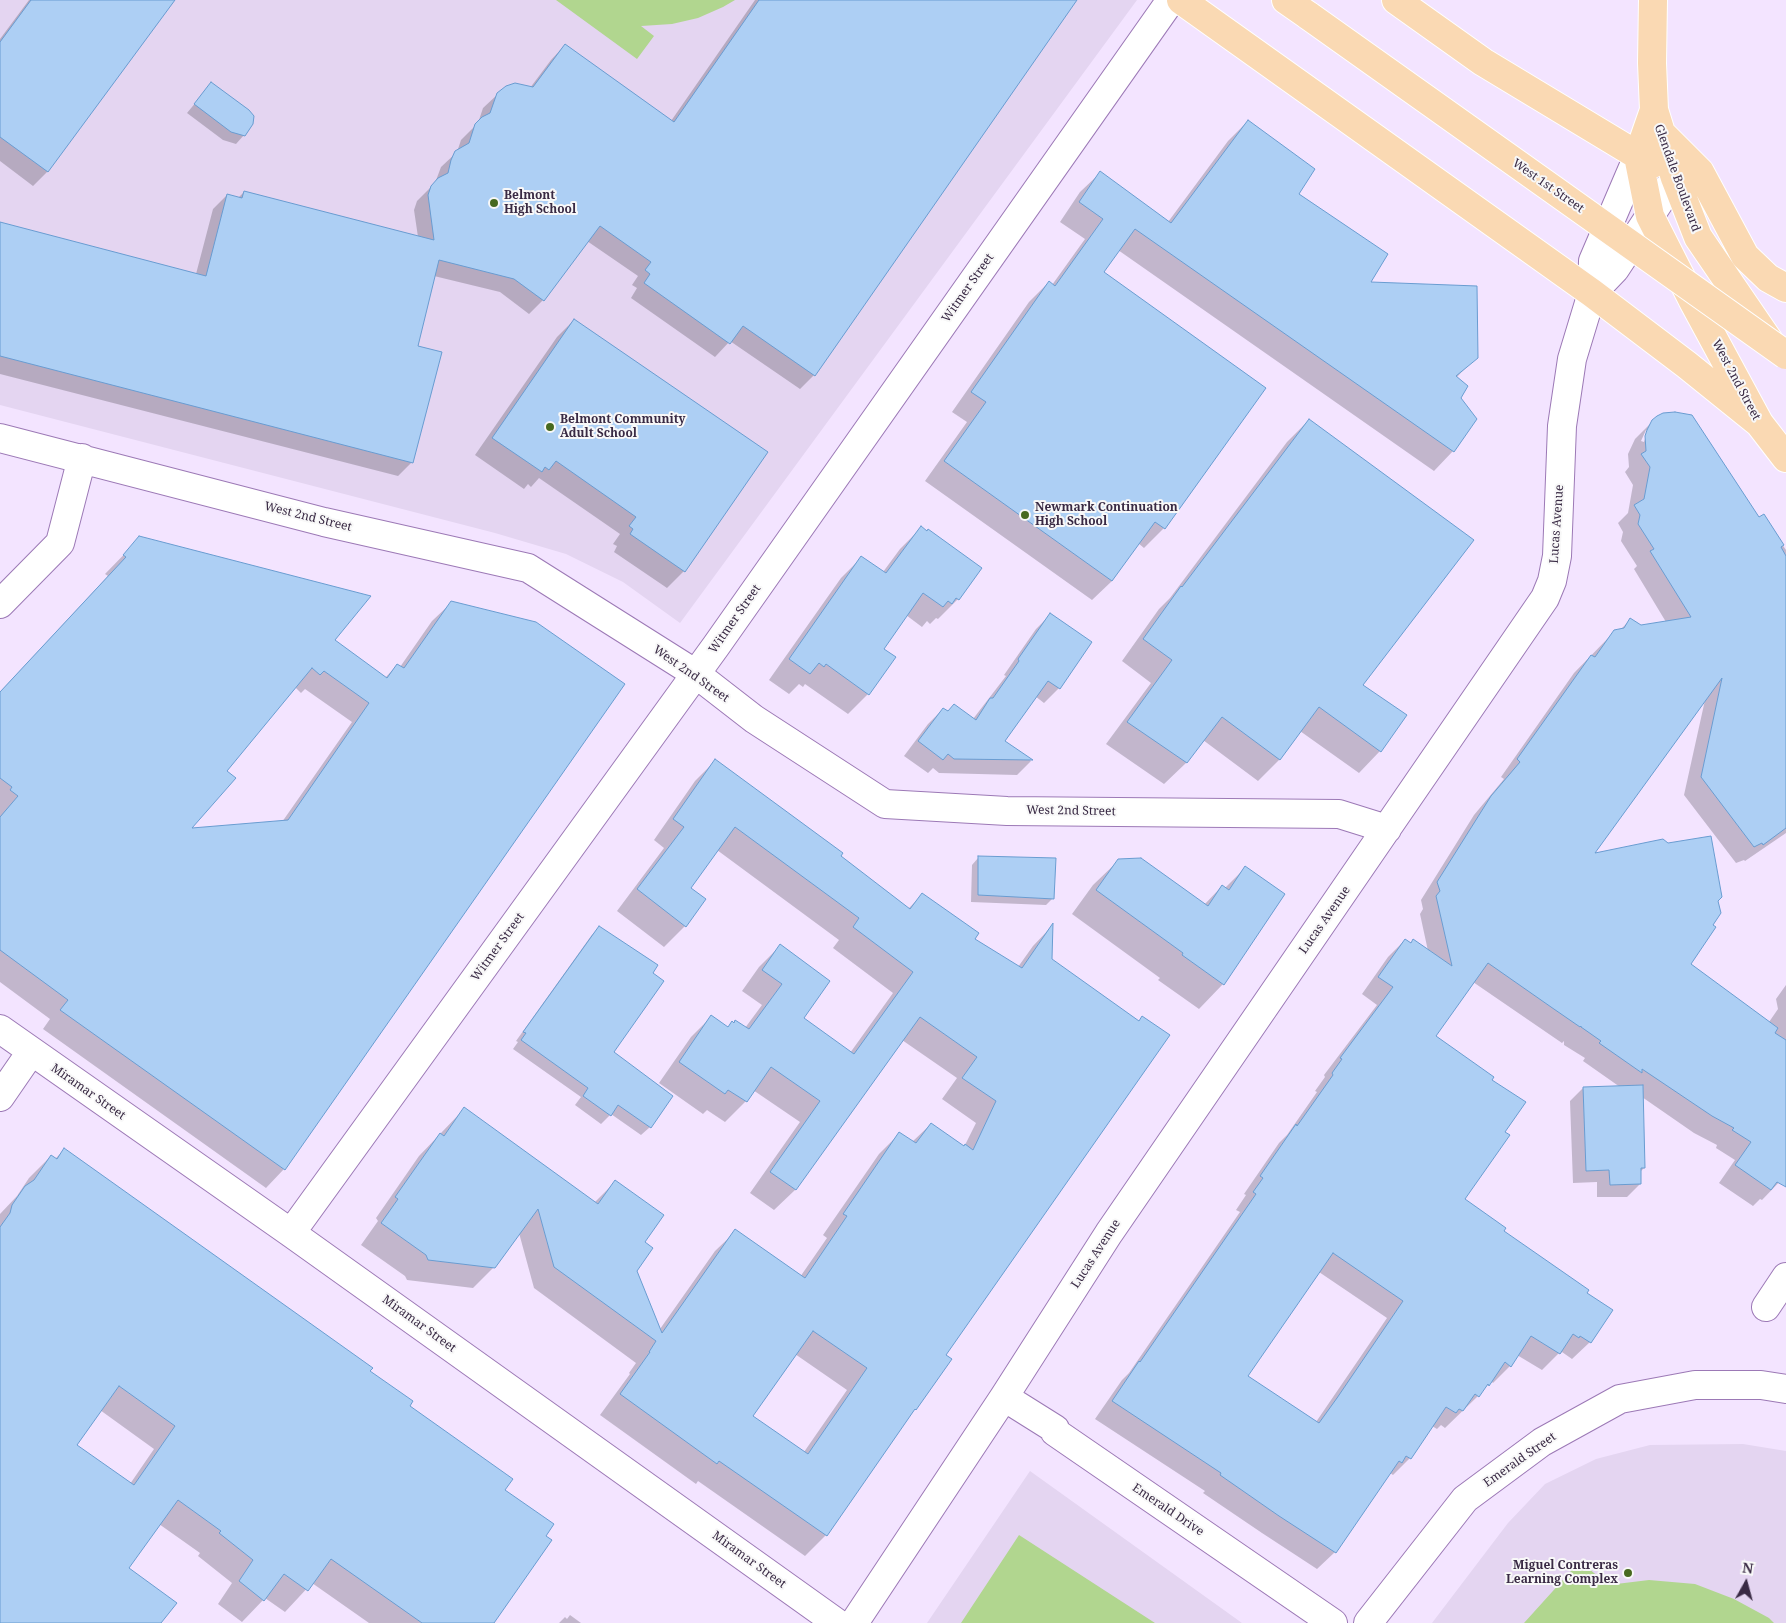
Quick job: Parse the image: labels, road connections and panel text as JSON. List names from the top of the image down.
{
  "streets": {
    "main road": ["Glendale Boulevard", "West 1st Street", "West 2nd Street"],
    "street": [
      "Witmer Street",
      "Lucas Avenue",
      "Miramar Street",
      "Emerald Street",
      "Emerald Drive"
    ]
  },
  "crossings": [
    ["Glendale Boulevard", "Lucas Avenue"],
    ["Witmer Street", "West 2nd Street"],
    ["Witmer Street", "Miramar Street"],
    ["West 2nd Street", "Lucas Avenue"],
    ["Lucas Avenue", "Emerald Drive"]
  ],
  "places": [
    "Belmont High School",
    "Belmont Community Adult School",
    "Newmark Continuation High School",
    "Miguel Contreras Learning Complex"
  ],
  "north": "top"
}
